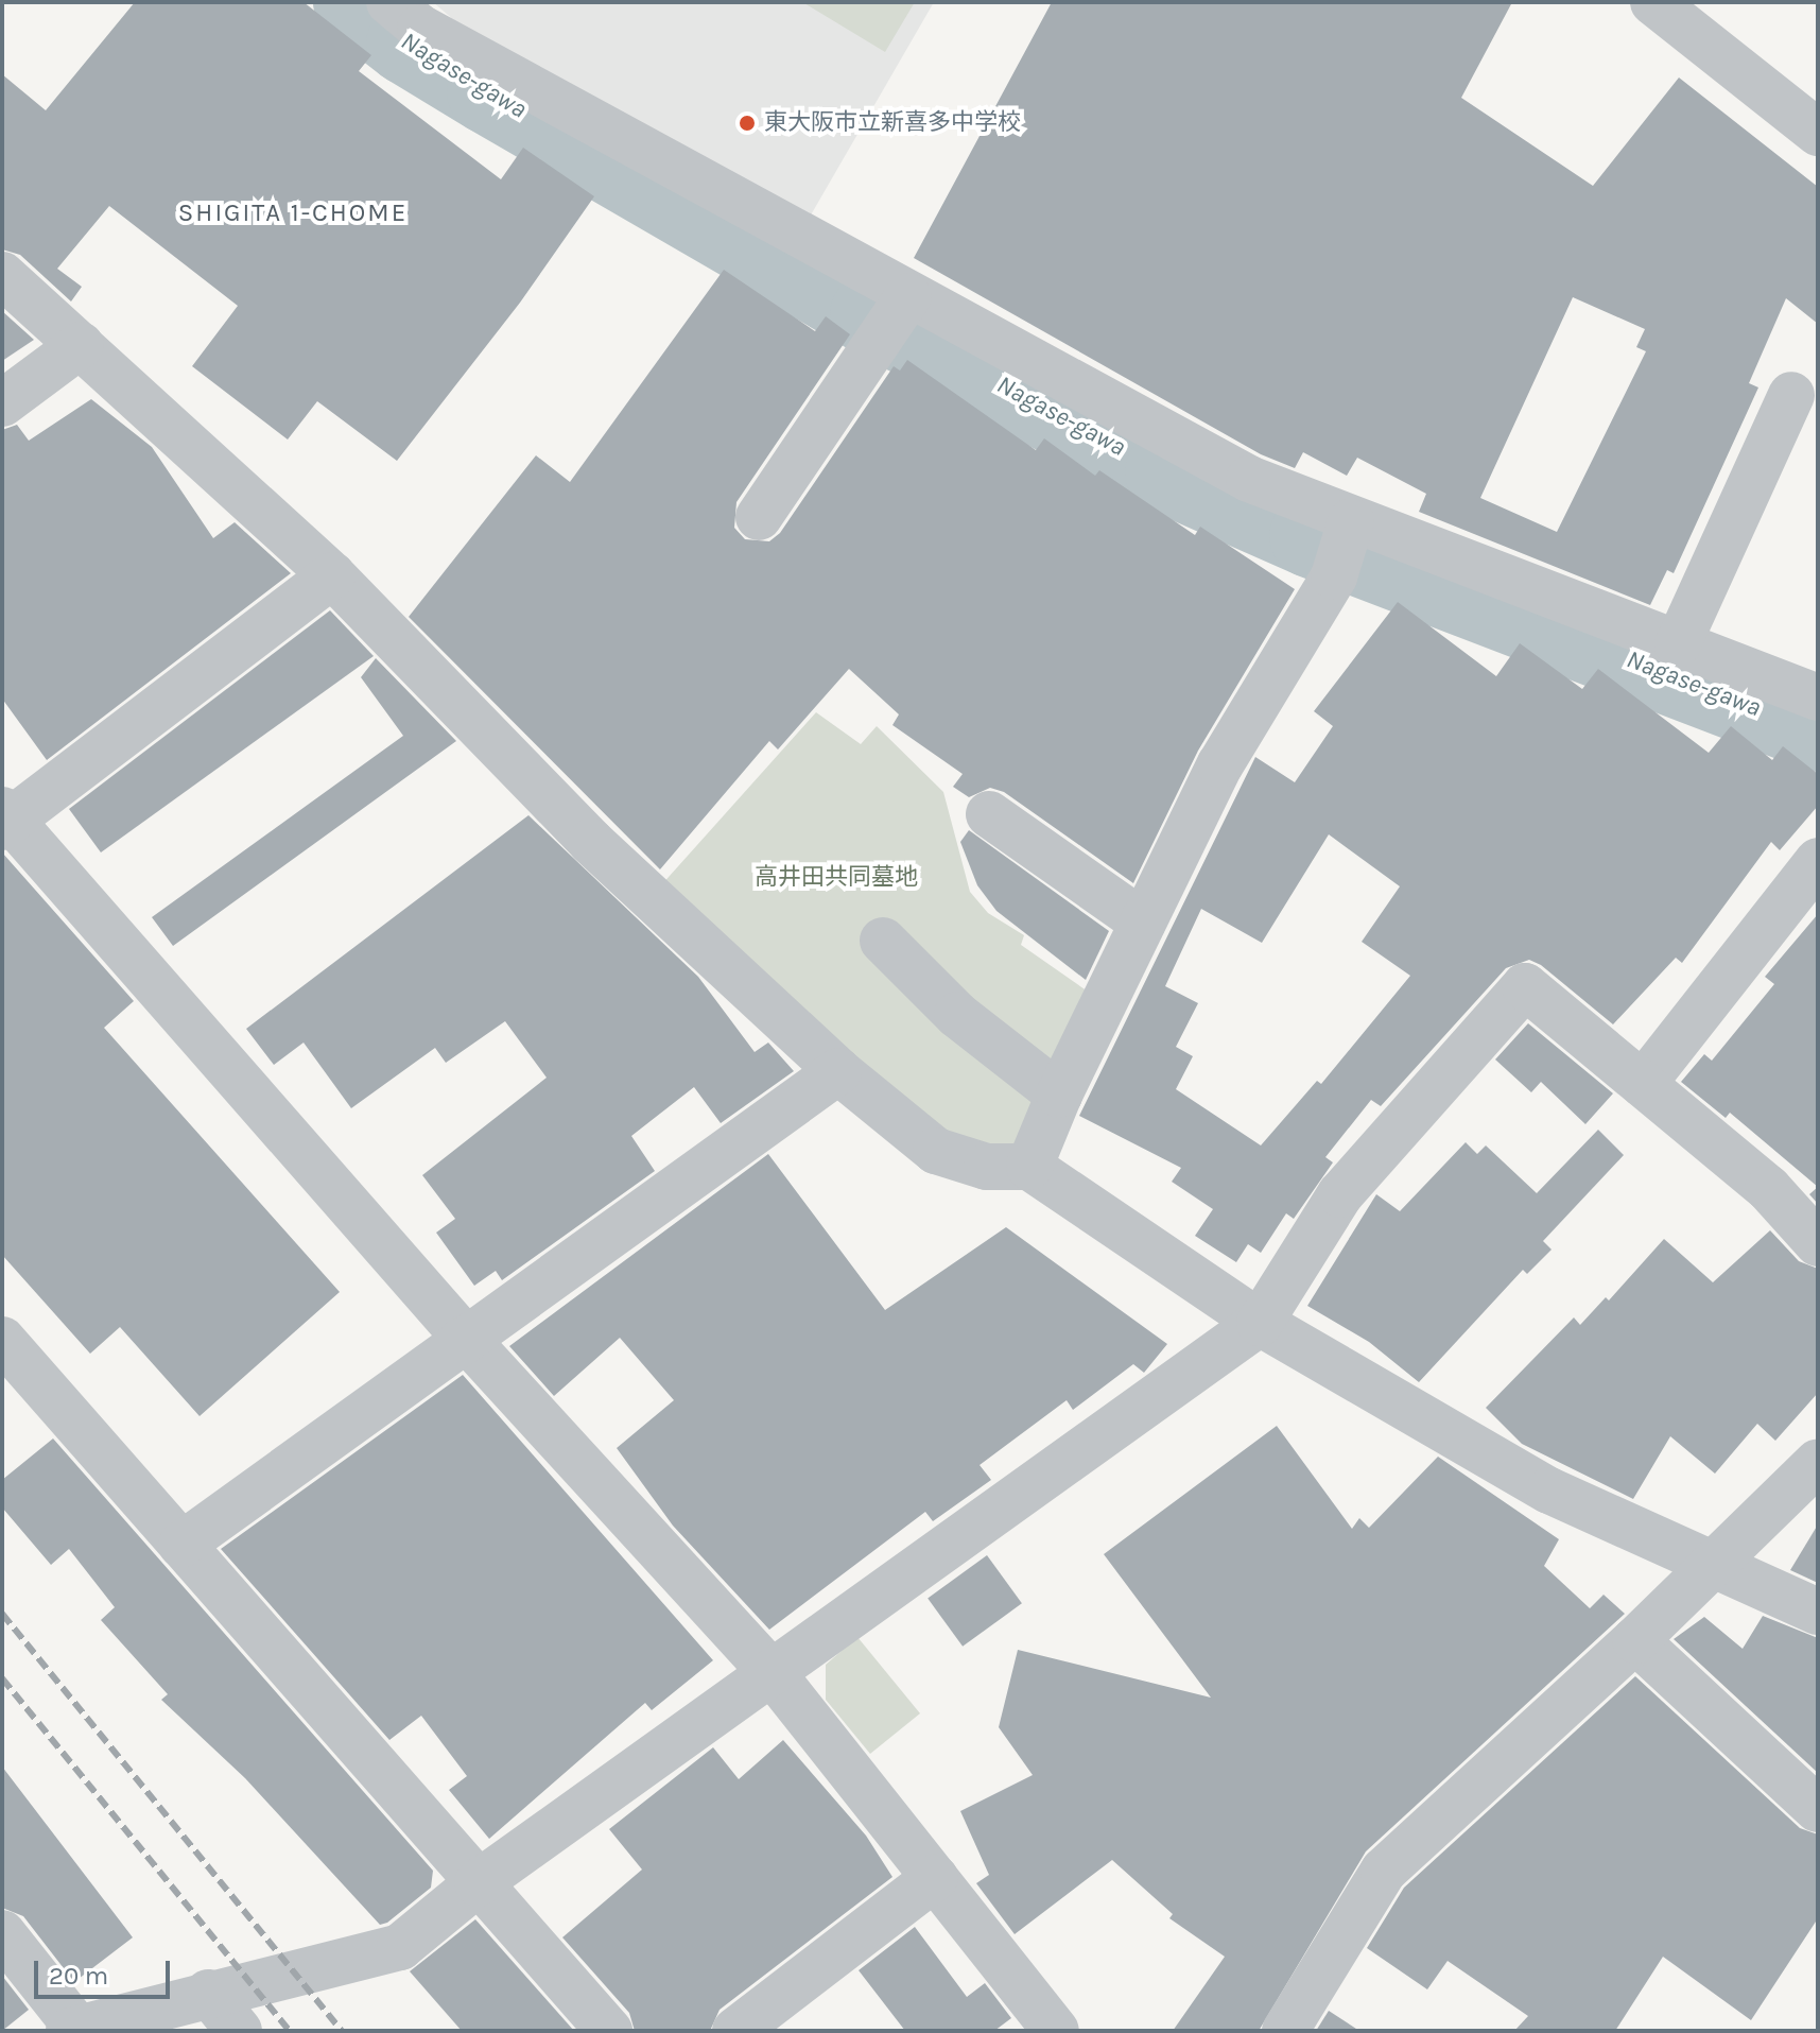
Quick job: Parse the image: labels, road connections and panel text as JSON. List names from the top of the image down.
{
  "districts": ["SHIGITA 1-CHOME"],
  "water": ["Nagase-gawa"],
  "parks": ["高井田共同墓地"],
  "places": ["東大阪市立新喜多中学校"],
  "scale_bar": "20 m"
}
